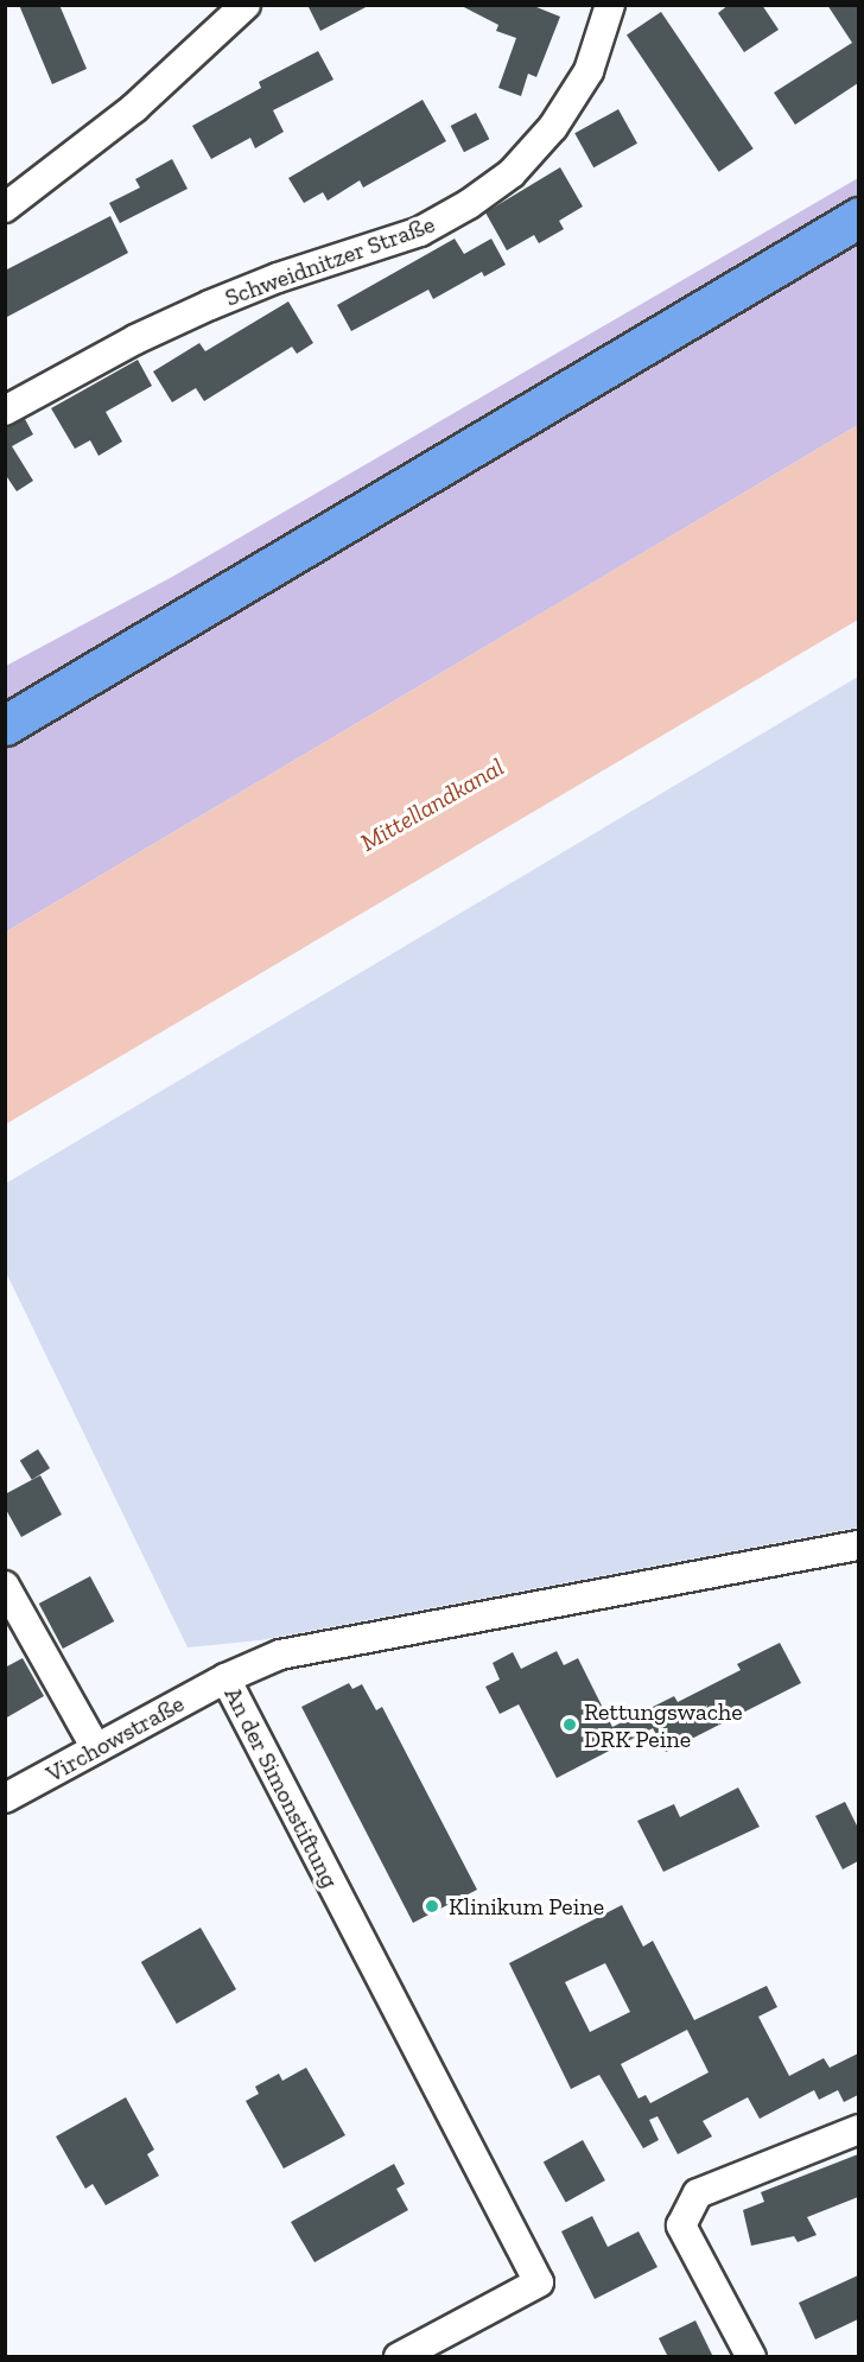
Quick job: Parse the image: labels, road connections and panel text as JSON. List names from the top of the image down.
{
  "streets": {
    "street": ["Schweidnitzer Straße", "Virchowstraße", "An der Simonstiftung"]
  },
  "crossings": [
    ["Virchowstraße", "An der Simonstiftung"]
  ],
  "water": ["Mittellandkanal"],
  "places": ["Rettungswache DRK Peine", "Klinikum Peine"]
}
